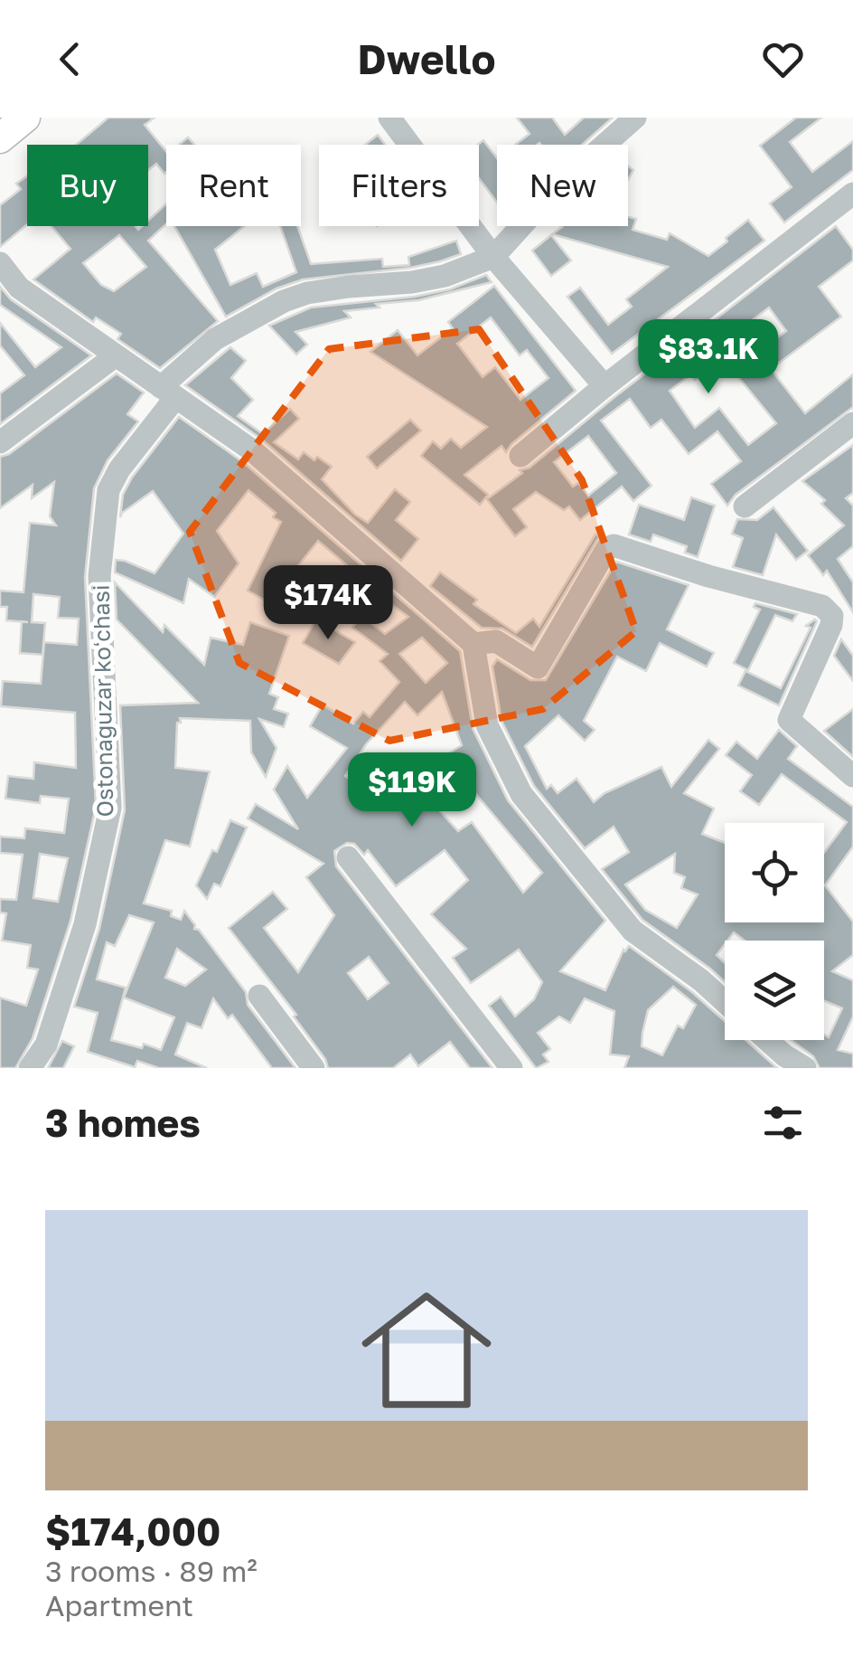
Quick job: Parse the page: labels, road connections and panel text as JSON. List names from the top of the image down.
{
  "streets": {
    "street": ["Ostonaguzar koʻchasi"]
  },
  "page": {
    "header": "Dwello",
    "chip": [
      "Buy",
      "Rent",
      "Filters",
      "New"
    ],
    "price": ["$83.1K", "$174K", "$119K"],
    "heading": "3 homes",
    "list": [
      {
        "name": "$174,000",
        "note": "3 rooms · 89 m² · Apartment"
      }
    ]
  }
}
